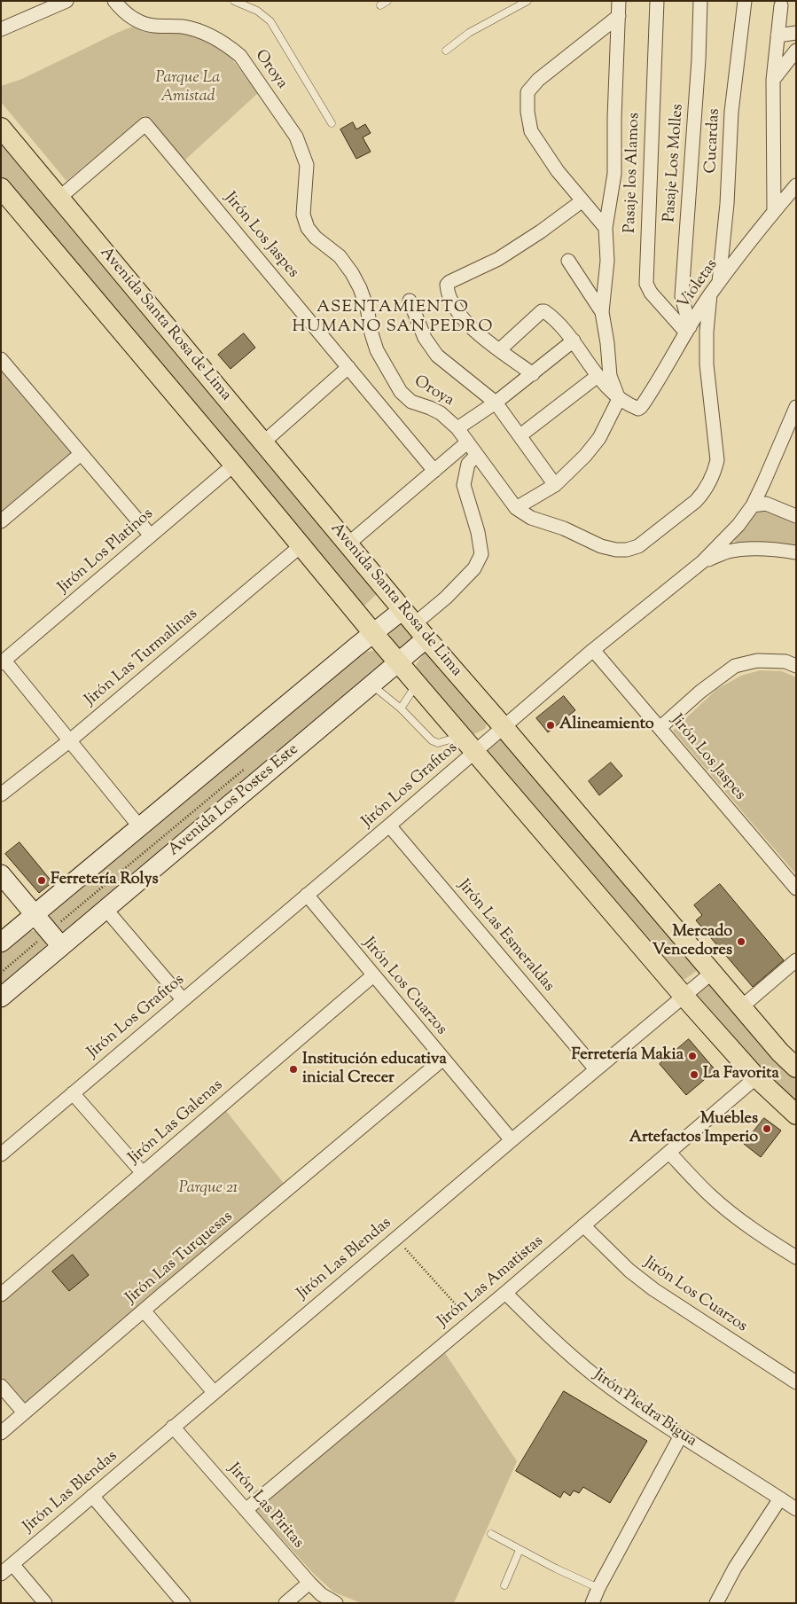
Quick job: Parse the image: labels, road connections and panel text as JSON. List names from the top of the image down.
{
  "streets": {
    "main road": ["Avenida Santa Rosa de Lima", "Avenida Los Postes Este"],
    "street": [
      "Oroya",
      "Cucardas",
      "Pasaje Los Molles",
      "Pasaje los Alamos",
      "Jirón Los Jaspes",
      "Violetas",
      "Jirón Los Platinos",
      "Jirón Las Turmalinas",
      "Jirón Los Grafitos",
      "Jirón Las Esmeraldas",
      "Jirón Los Cuarzos",
      "Jirón Las Galenas",
      "Jirón Las Turquesas",
      "Jirón Las Blendas",
      "Jirón Las Amatistas",
      "Jirón Piedra Bigua",
      "Jirón Las Piritas"
    ]
  },
  "crossings": [
    ["Oroya", "Violetas"],
    ["Cucardas", "Violetas"],
    ["Pasaje Los Molles", "Pasaje los Alamos"],
    ["Pasaje Los Molles", "Violetas"],
    ["Pasaje los Alamos", "Violetas"],
    ["Jirón Los Jaspes", "Avenida Santa Rosa de Lima"],
    ["Jirón Los Jaspes", "Jirón Los Grafitos"],
    ["Avenida Santa Rosa de Lima", "Jirón Los Grafitos"],
    ["Avenida Santa Rosa de Lima", "Avenida Los Postes Este"],
    ["Avenida Santa Rosa de Lima", "Jirón Las Blendas"],
    ["Jirón Los Grafitos", "Jirón Las Esmeraldas"],
    ["Jirón Los Grafitos", "Jirón Los Cuarzos"],
    ["Jirón Las Esmeraldas", "Jirón Las Blendas"],
    ["Jirón Los Cuarzos", "Jirón Las Galenas"],
    ["Jirón Los Cuarzos", "Jirón Las Turquesas"],
    ["Jirón Los Cuarzos", "Jirón Las Blendas"],
    ["Jirón Los Cuarzos", "Jirón Las Amatistas"],
    ["Jirón Las Blendas", "Jirón Las Piritas"],
    ["Jirón Las Amatistas", "Jirón Piedra Bigua"],
    ["Jirón Las Amatistas", "Jirón Las Piritas"]
  ],
  "districts": ["ASENTAMIENTO HUMANO SAN PEDRO"],
  "parks": ["Parque La Amistad", "Parque 21"],
  "places": [
    "Alineamiento",
    "Ferretería Rolys",
    "Mercado Vencedores",
    "Ferretería Makia",
    "Institución educativa inicial Crecer",
    "La Favorita",
    "Muebles Artefactos Imperio"
  ]
}
